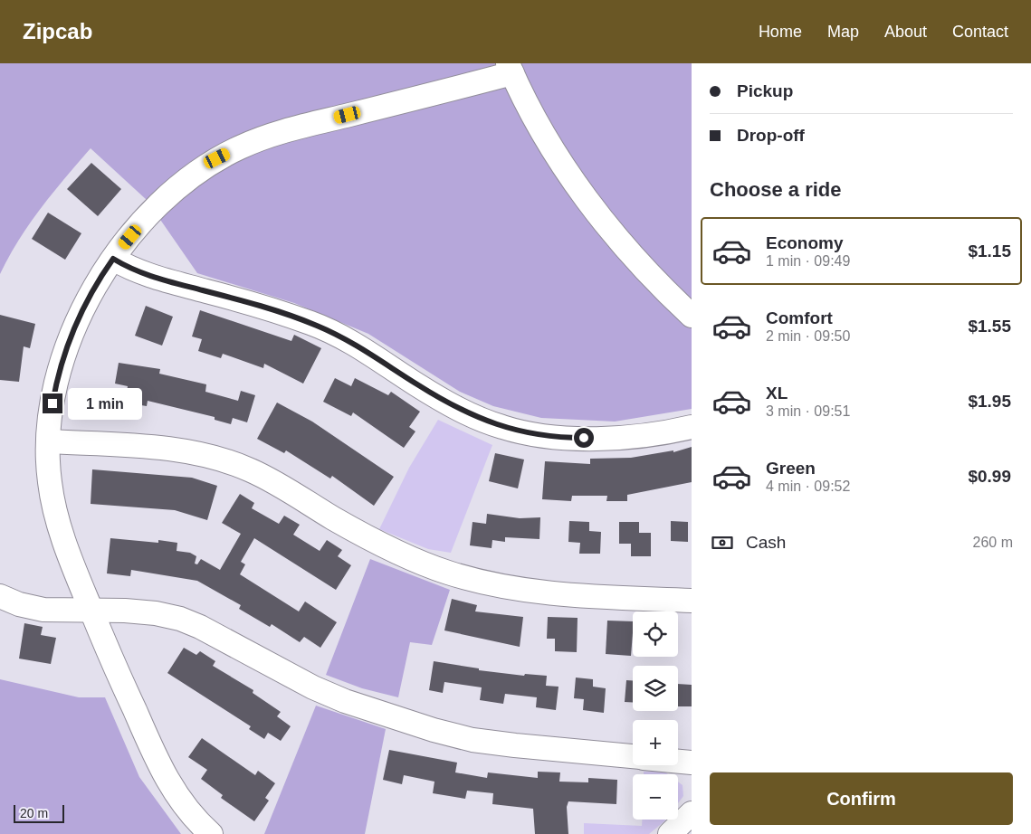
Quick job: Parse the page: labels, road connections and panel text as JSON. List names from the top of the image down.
{
  "scale_bar": "20 m",
  "page": {
    "header": "Zipcab",
    "nav": [
      "Home",
      "Map",
      "About",
      "Contact"
    ],
    "banner": ["Pickup", "Drop-off"],
    "heading": "Choose a ride",
    "list": [
      {
        "name": "Economy",
        "note": "1 min · 09:49",
        "value": "$1.15"
      },
      {
        "name": "Comfort",
        "note": "2 min · 09:50",
        "value": "$1.55"
      },
      {
        "name": "XL",
        "note": "3 min · 09:51",
        "value": "$1.95"
      },
      {
        "name": "Green",
        "note": "4 min · 09:52",
        "value": "$0.99"
      }
    ],
    "bubble": "1 min",
    "pay": ["Cash", "260 m"],
    "map_buttons": ["+", "−"],
    "buttons": "Confirm",
    "scale": "20 m"
  }
}
